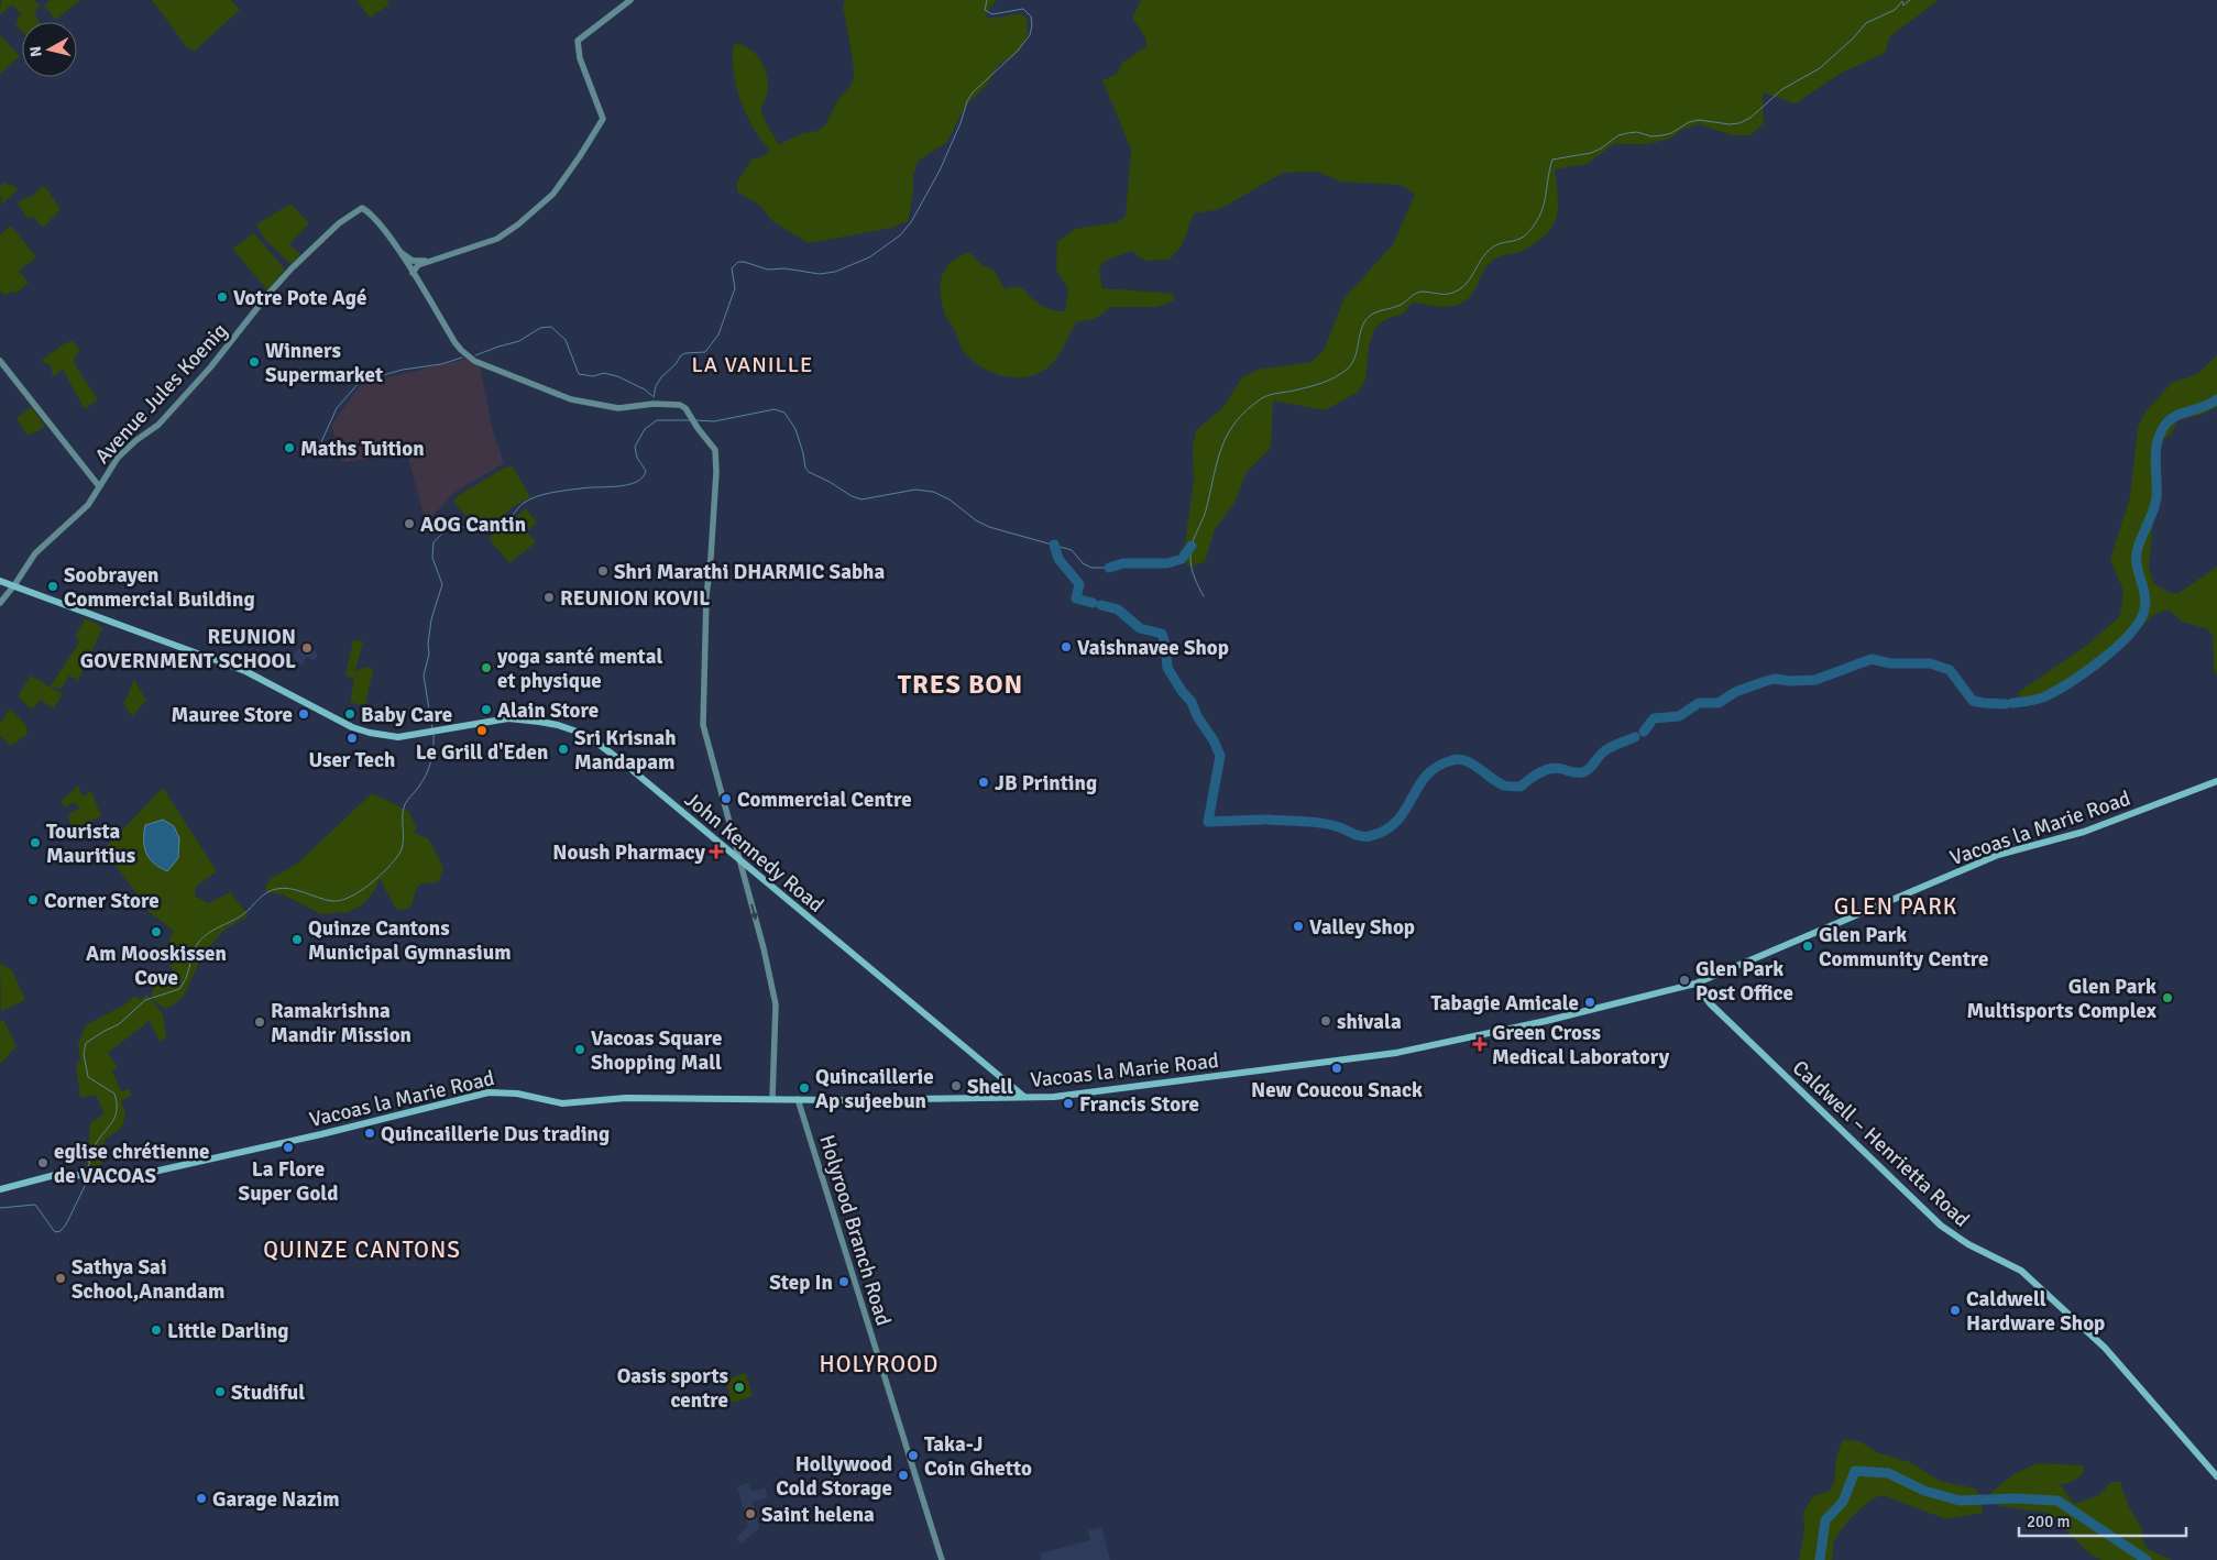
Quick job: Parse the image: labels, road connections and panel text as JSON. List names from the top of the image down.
{
  "streets": {
    "main road": ["Vacoas la Marie Road", "John Kennedy Road", "Caldwell – Henrietta Road"],
    "street": ["Avenue Jules Koenig", "Holyrood Branch Road"]
  },
  "crossings": [
    ["Avenue Jules Koenig", "John Kennedy Road"],
    ["Vacoas la Marie Road", "John Kennedy Road"],
    ["Vacoas la Marie Road", "Caldwell – Henrietta Road"],
    ["Vacoas la Marie Road", "Holyrood Branch Road"]
  ],
  "districts": [
    "LA VANILLE",
    "TRES BON",
    "GLEN PARK",
    "QUINZE CANTONS",
    "HOLYROOD"
  ],
  "places": {
    "other": [
      "Votre Pote Agé",
      "Winners Supermarket",
      "Maths Tuition",
      "AOG Cantin",
      "Shri Marathi DHARMIC Sabha",
      "Soobrayen Commercial Building",
      "REUNION KOVIL",
      "Vaishnavee Shop",
      "REUNION GOVERNMENT SCHOOL",
      "yoga santé mental et physique",
      "Alain Store",
      "Mauree Store",
      "Baby Care",
      "Le Grill d'Eden",
      "User Tech",
      "Sri Krisnah Mandapam",
      "JB Printing",
      "Commercial Centre",
      "Tourista Mauritius",
      "Corner Store",
      "Valley Shop",
      "Am Mooskissen Cove",
      "Quinze Cantons Municipal Gymnasium",
      "Glen Park Community Centre",
      "Glen Park Post Office",
      "Glen Park Multisports Complex",
      "Tabagie Amicale",
      "shivala",
      "Ramakrishna Mandir Mission",
      "Vacoas Square Shopping Mall",
      "New Coucou Snack",
      "Shell",
      "Quincaillerie Ap sujeebun",
      "Francis Store",
      "Quincaillerie Dus trading",
      "La Flore Super Gold",
      "eglise chrétienne de VACOAS",
      "Sathya Sai School,Anandam",
      "Step In",
      "Caldwell Hardware Shop",
      "Little Darling",
      "Oasis sports centre",
      "Studiful",
      "Taka-J Coin Ghetto",
      "Hollywood Cold Storage",
      "Garage Nazim",
      "Saint helena"
    ],
    "health": ["Noush Pharmacy", "Green Cross Medical Laboratory"]
  },
  "scale_bar": "200 m",
  "north": "left"
}
